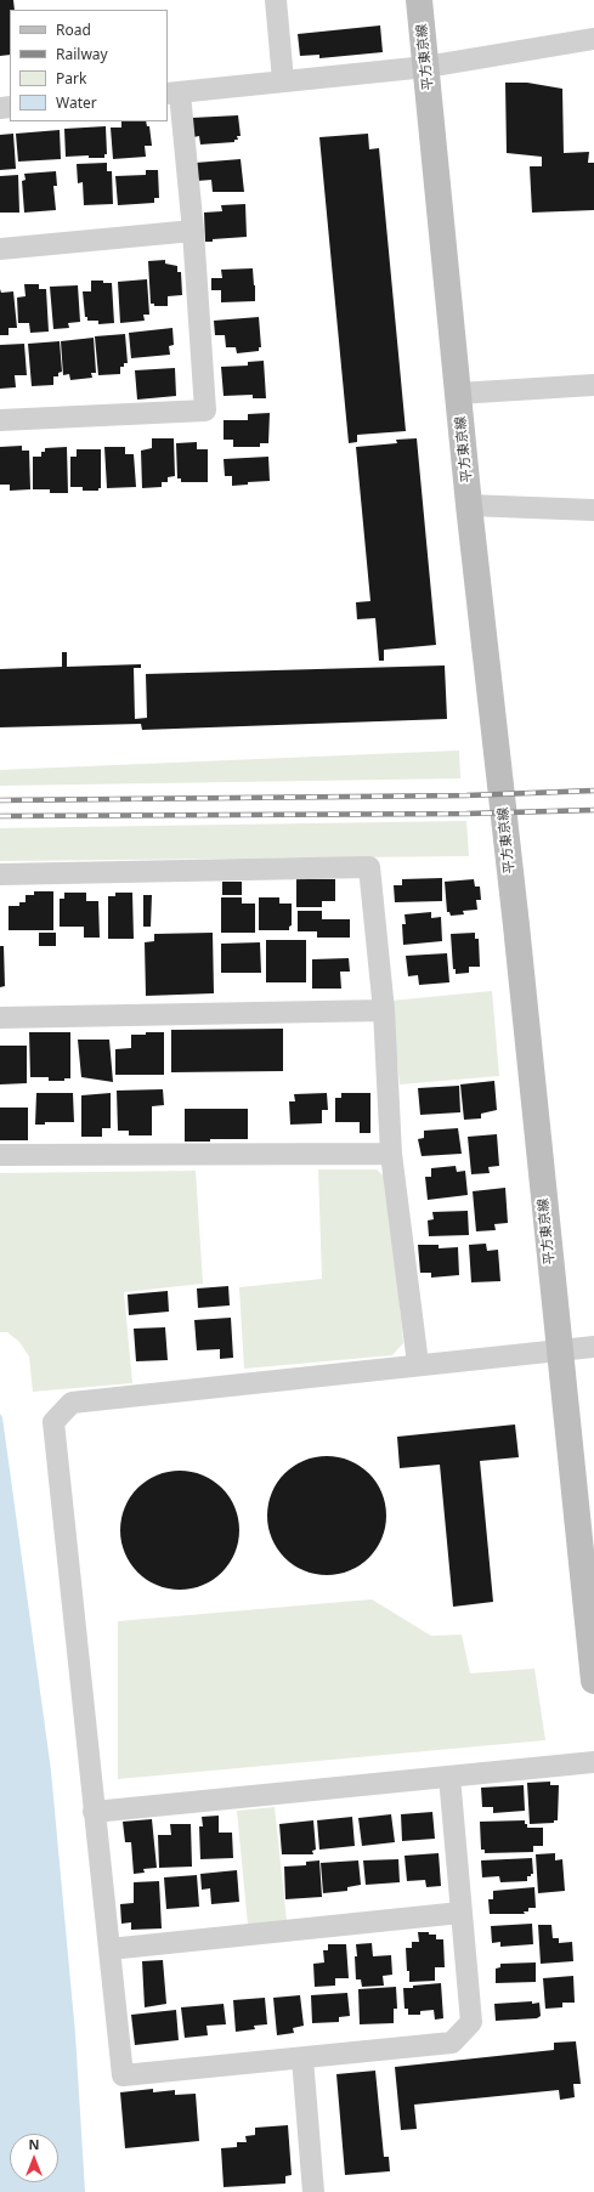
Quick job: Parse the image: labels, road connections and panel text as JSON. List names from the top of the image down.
{
  "streets": {
    "main road": ["平方東京線"]
  },
  "legend": [
    "Road",
    "Railway",
    "Park",
    "Water"
  ],
  "north": "top"
}
